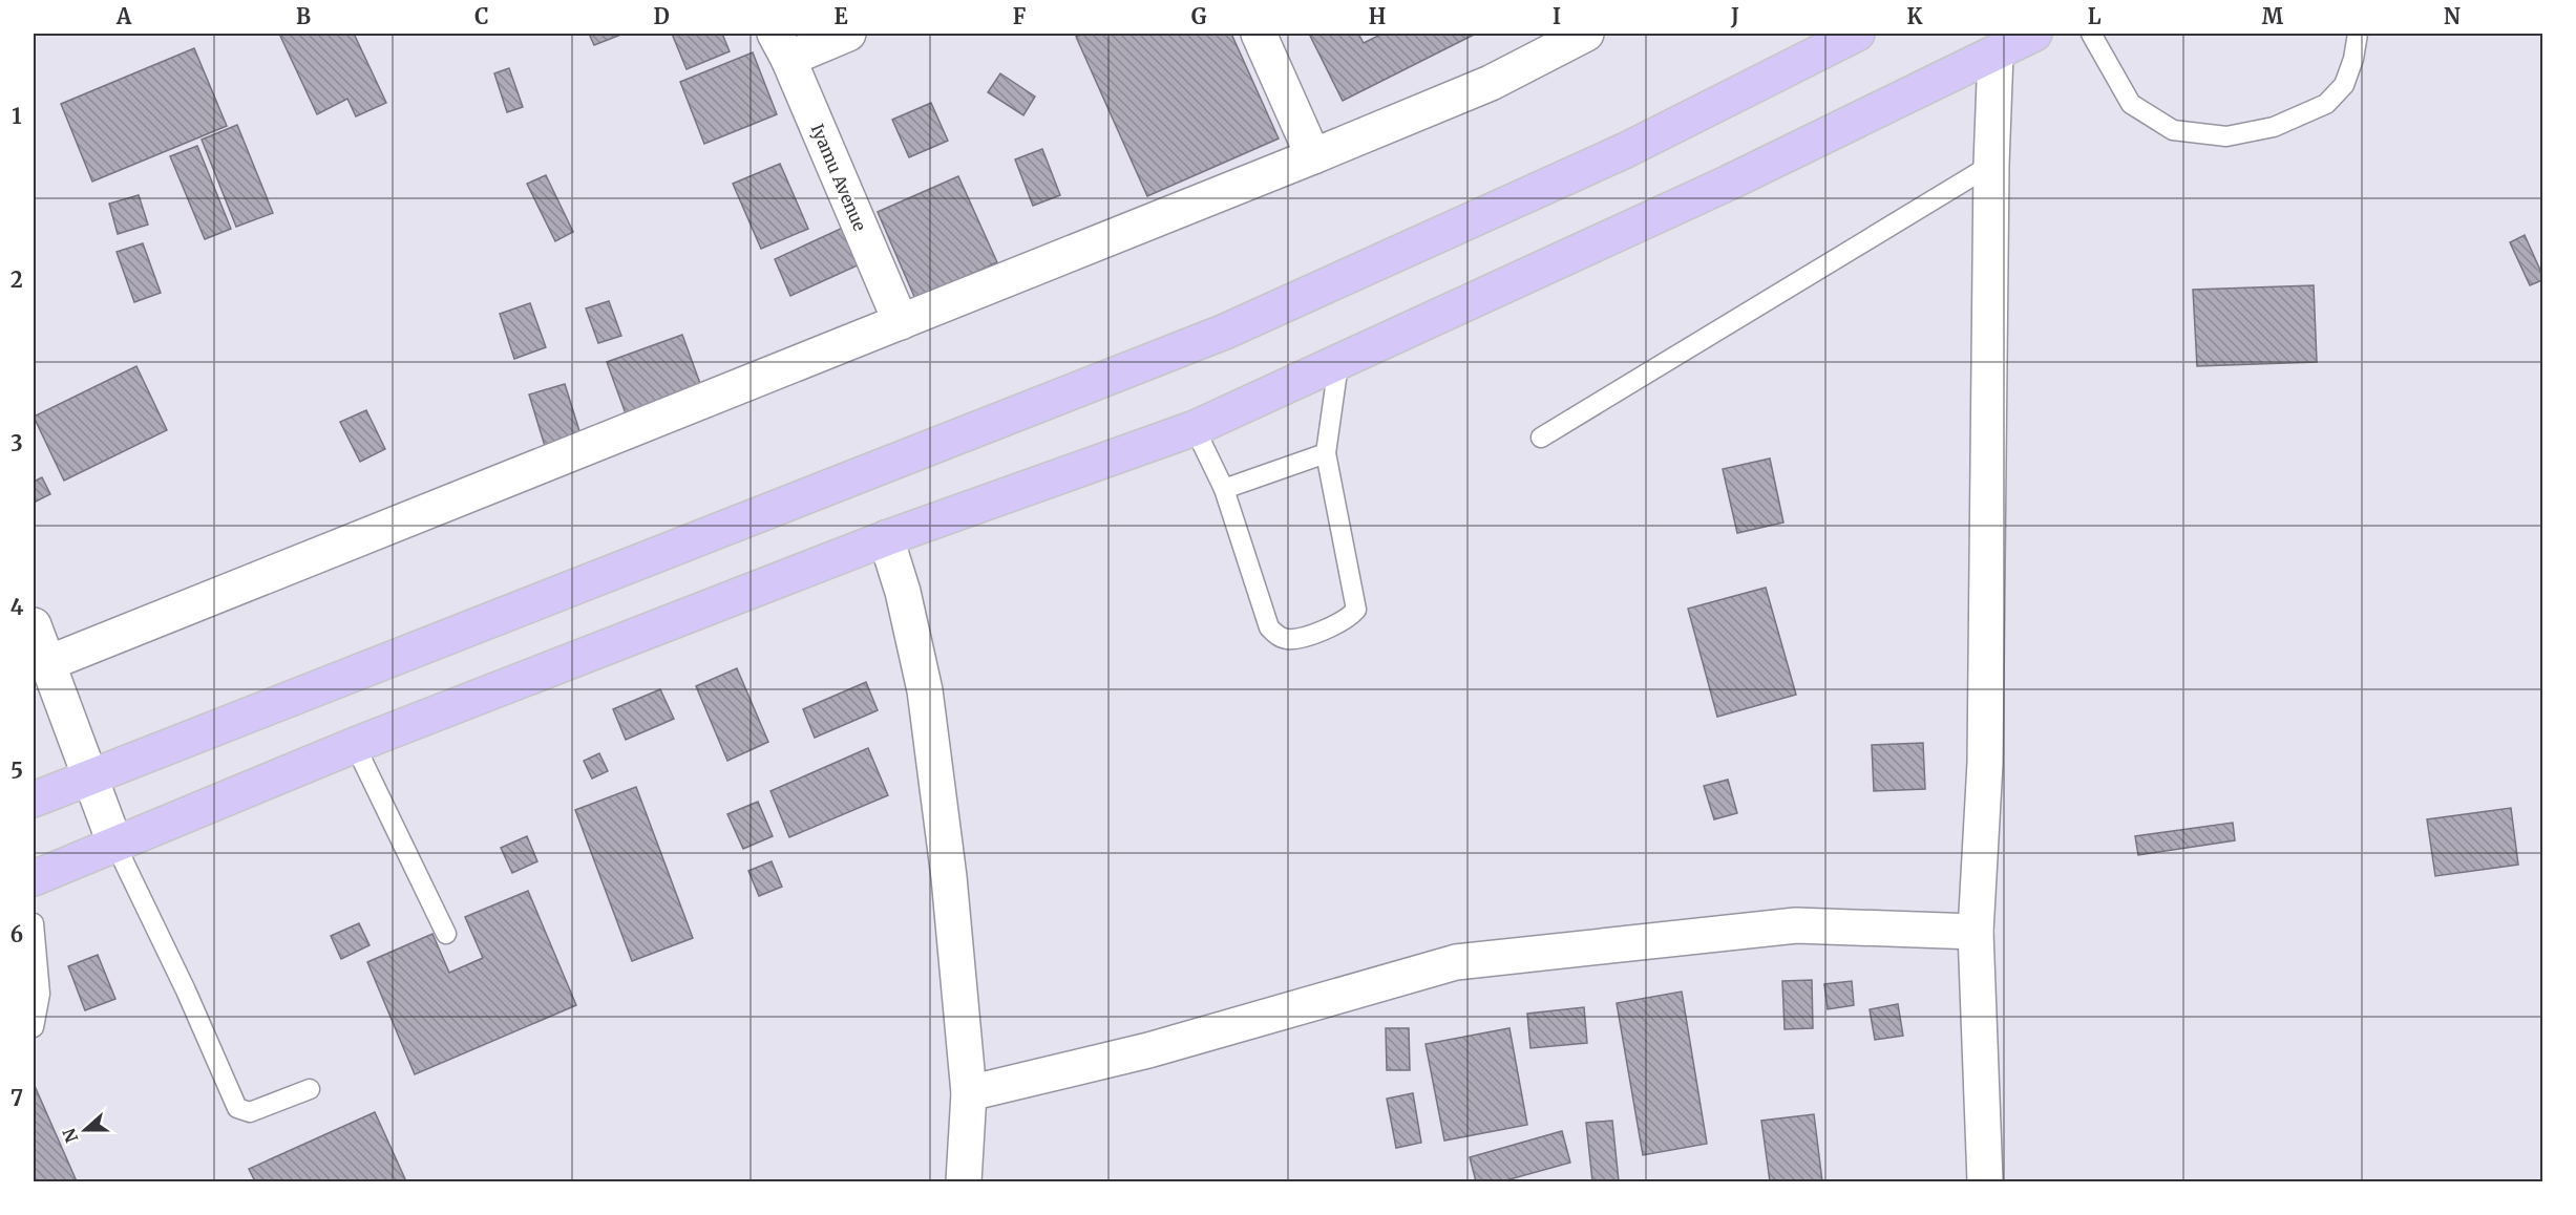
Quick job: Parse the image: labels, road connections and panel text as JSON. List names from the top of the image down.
{
  "streets": {
    "street": ["Iyamu Avenue"]
  },
  "north": "left",
  "grid": {
    "columns": [
      "A",
      "B",
      "C",
      "D",
      "E",
      "F",
      "G",
      "H",
      "I",
      "J",
      "K",
      "L",
      "M",
      "N"
    ],
    "rows": [
      "1",
      "2",
      "3",
      "4",
      "5",
      "6",
      "7"
    ]
  }
}
